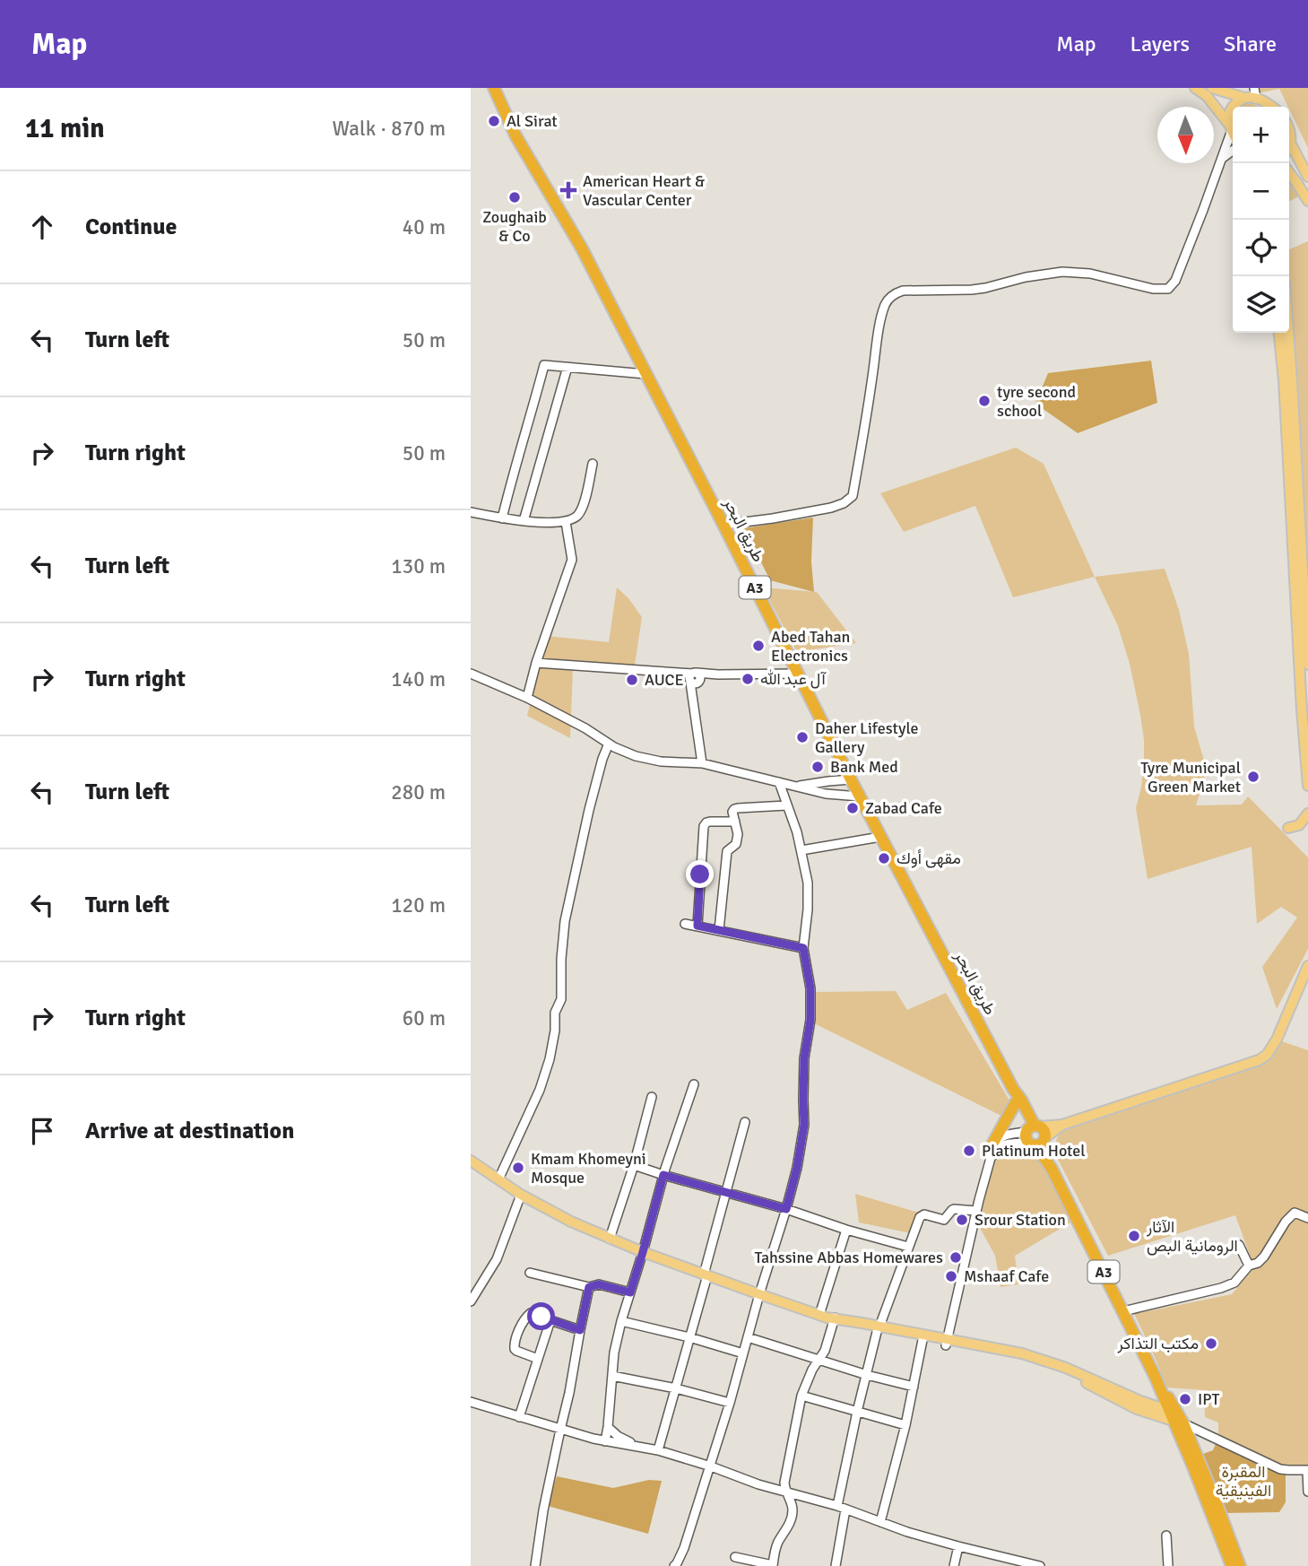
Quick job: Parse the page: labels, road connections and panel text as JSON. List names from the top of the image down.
{
  "streets": {
    "highway": ["طريق البحر", "A3"]
  },
  "parks": ["المقبرة الفينيقية"],
  "places": {
    "other": [
      "Al Sirat",
      "Zoughaib & Co",
      "tyre second school",
      "Abed Tahan Electronics",
      "آل عبد الله",
      "AUCE",
      "Daher Lifestyle Gallery",
      "Bank Med",
      "Tyre Municipal Green Market",
      "Zabad Cafe",
      "مقهى أوك",
      "Platinum Hotel",
      "Kmam Khomeyni Mosque",
      "Srour Station",
      "الآثار الرومانية البص",
      "Tahssine Abbas Homewares",
      "Mshaaf Cafe",
      "مكتب التذاكر",
      "IPT"
    ],
    "health": ["American Heart & Vascular Center"]
  },
  "north": "bottom",
  "page": {
    "header": "Map",
    "nav": ["Map", "Layers", "Share"],
    "heading": ["11 min", "Walk · 870 m"],
    "map_buttons": ["+", "−"],
    "list": [
      ["Continue", "40 m"],
      ["Turn left", "50 m"],
      ["Turn right", "50 m"],
      ["Turn left", "130 m"],
      ["Turn right", "140 m"],
      ["Turn left", "280 m"],
      ["Turn left", "120 m"],
      ["Turn right", "60 m"],
      "Arrive at destination"
    ]
  }
}
